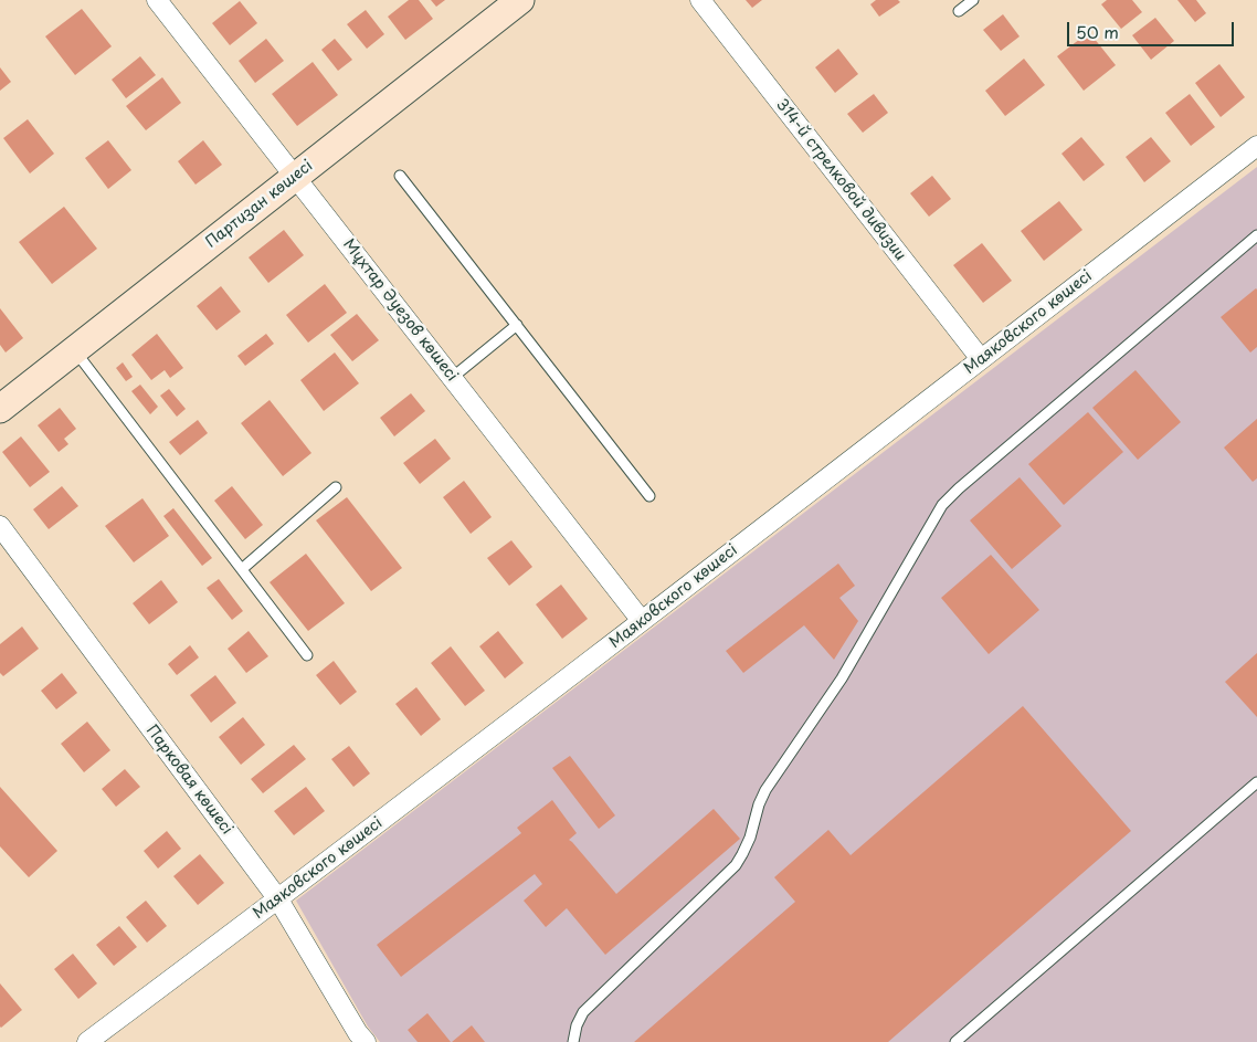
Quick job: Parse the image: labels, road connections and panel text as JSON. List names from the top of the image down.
{
  "streets": {
    "main road": ["Партизан көшесі"],
    "street": [
      "314-й стрелковой дивизии",
      "Мұхтар Әуезов көшесі",
      "Маяковского көшесі",
      "Парковая көшесі"
    ]
  },
  "crossings": [
    ["314-й стрелковой дивизии", "Маяковского көшесі"],
    ["Партизан көшесі", "Мұхтар Әуезов көшесі"],
    ["Мұхтар Әуезов көшесі", "Маяковского көшесі"],
    ["Маяковского көшесі", "Парковая көшесі"]
  ],
  "scale_bar": "50 m"
}
